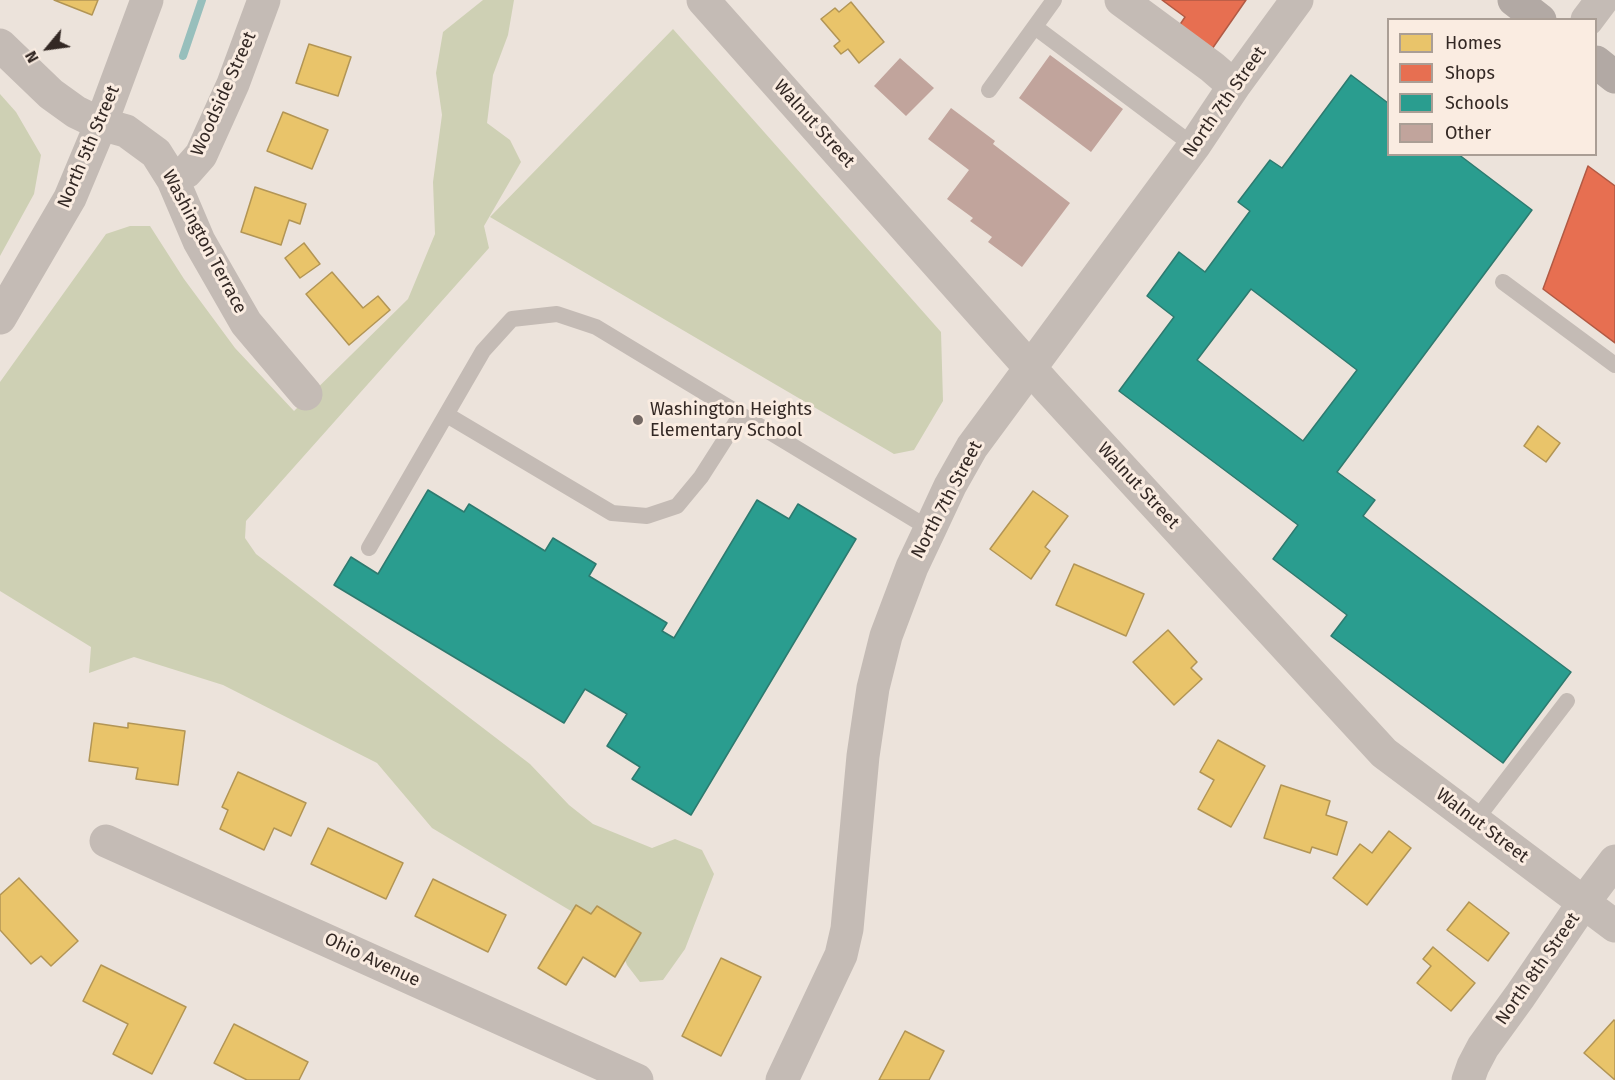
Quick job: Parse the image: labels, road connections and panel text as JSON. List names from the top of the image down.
{
  "streets": {
    "street": [
      "Woodside Street",
      "North 7th Street",
      "Walnut Street",
      "North 5th Street",
      "Washington Terrace",
      "Ohio Avenue",
      "North 8th Street"
    ]
  },
  "crossings": [
    ["Woodside Street", "Washington Terrace"],
    ["North 7th Street", "Walnut Street"],
    ["Walnut Street", "North 8th Street"],
    ["North 5th Street", "Washington Terrace"]
  ],
  "places": ["Washington Heights Elementary School"],
  "legend": [
    "Homes",
    "Shops",
    "Schools",
    "Other"
  ],
  "north": "bottom left"
}
